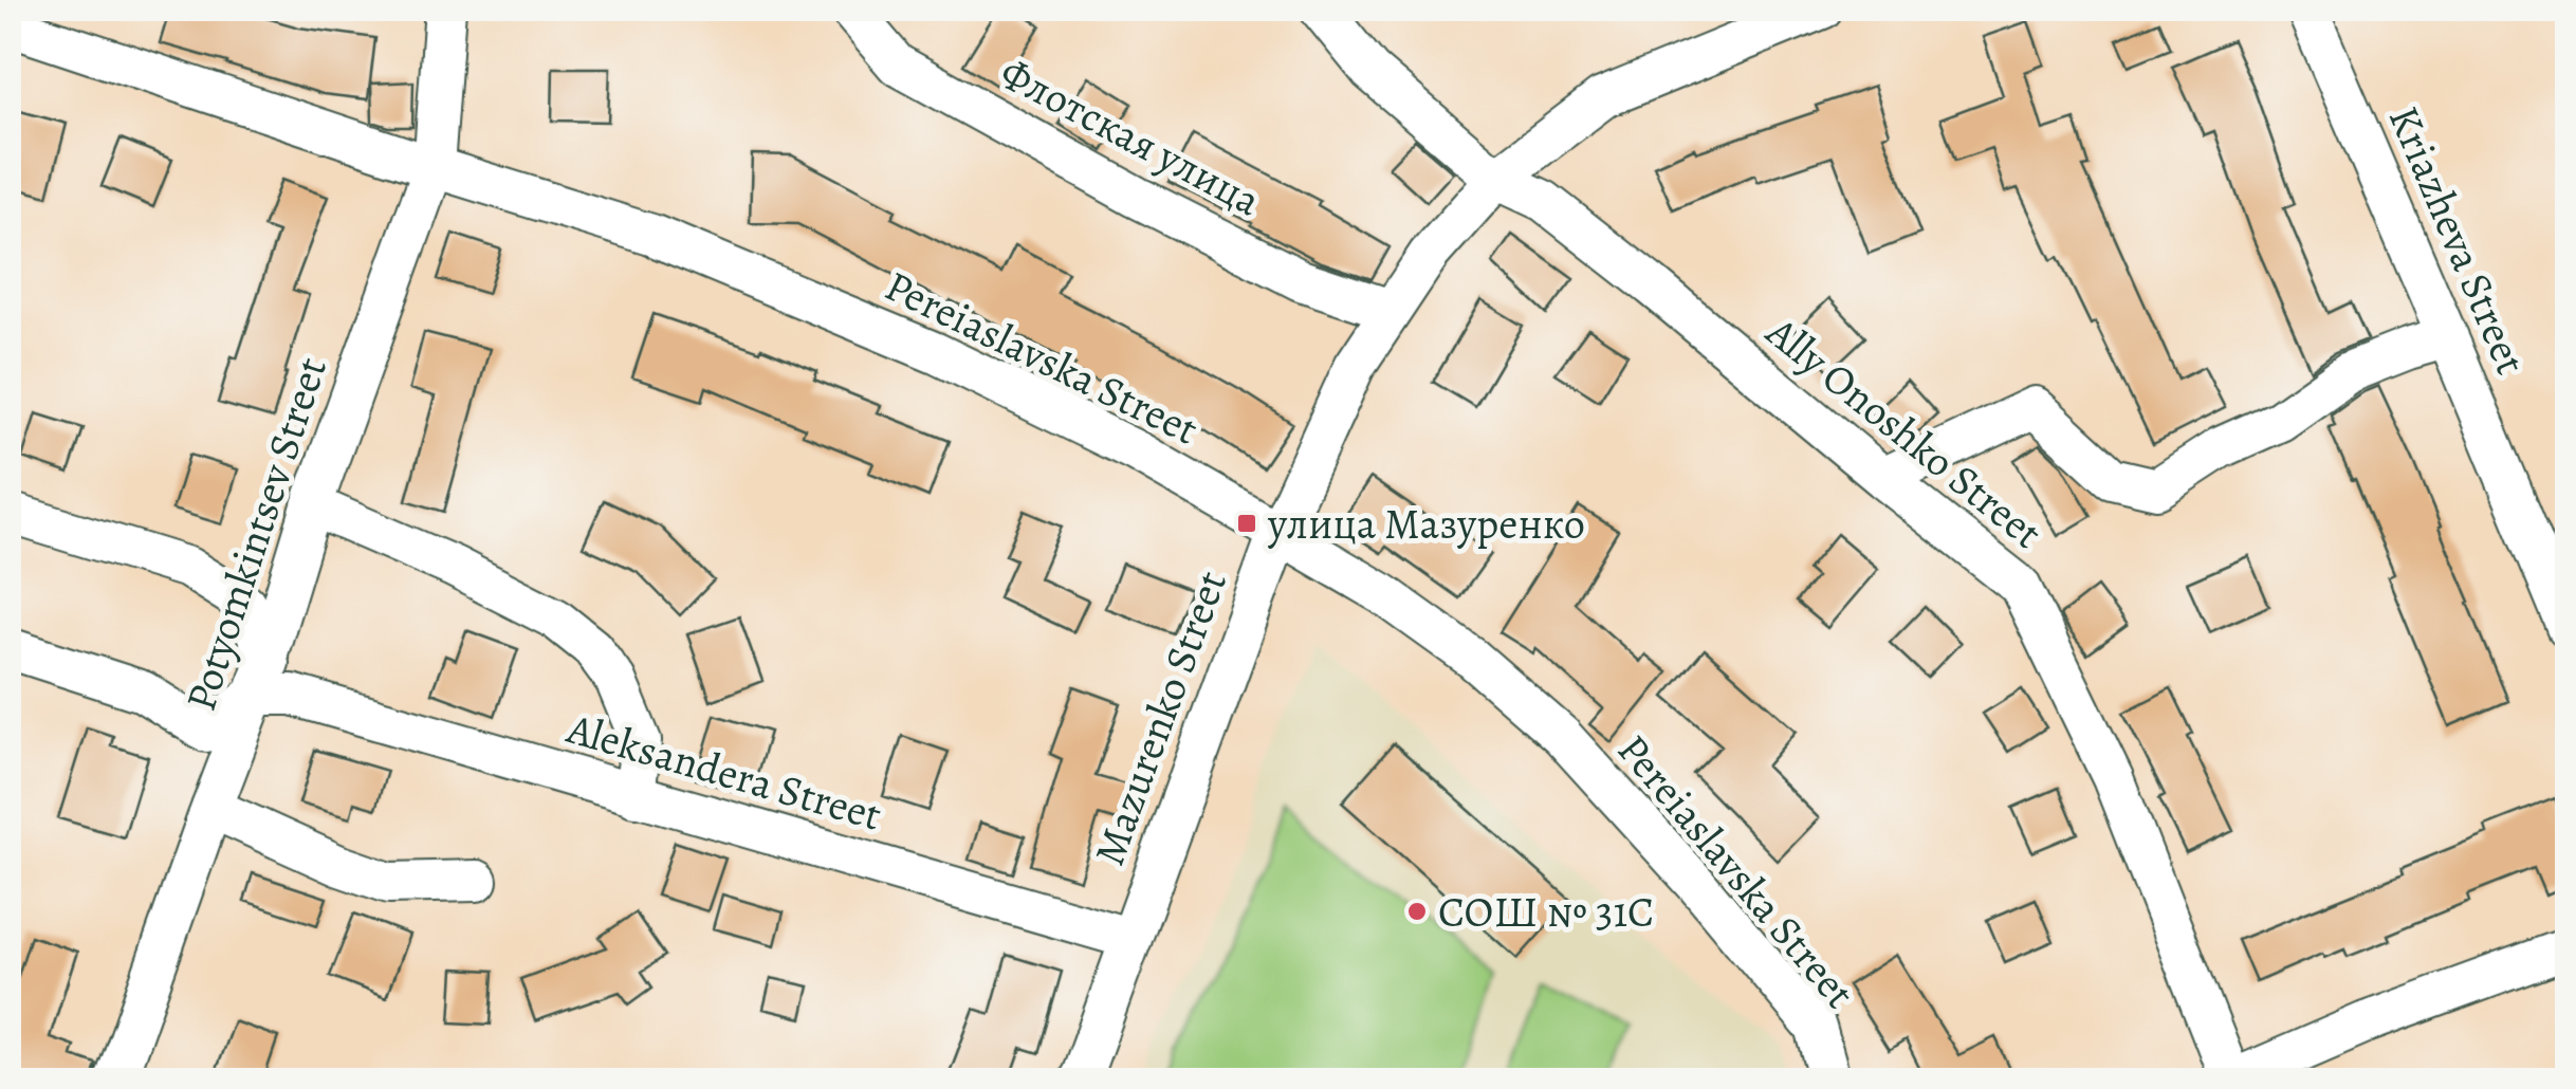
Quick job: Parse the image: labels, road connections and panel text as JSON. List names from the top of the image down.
{
  "streets": {
    "street": [
      "Флотская улица",
      "Kriazheva Street",
      "Pereiaslavska Street",
      "Ally Onoshko Street",
      "Potyomkintsev Street",
      "Mazurenko Street",
      "Aleksandera Street"
    ]
  },
  "crossings": [
    ["Флотская улица", "Mazurenko Street"],
    ["Pereiaslavska Street", "Potyomkintsev Street"],
    ["Pereiaslavska Street", "Mazurenko Street"],
    ["Ally Onoshko Street", "Mazurenko Street"],
    ["Potyomkintsev Street", "Aleksandera Street"],
    ["Mazurenko Street", "Aleksandera Street"]
  ],
  "places": {
    "transit": ["улица Мазуренко"],
    "other": ["СОШ № 31С"]
  }
}
